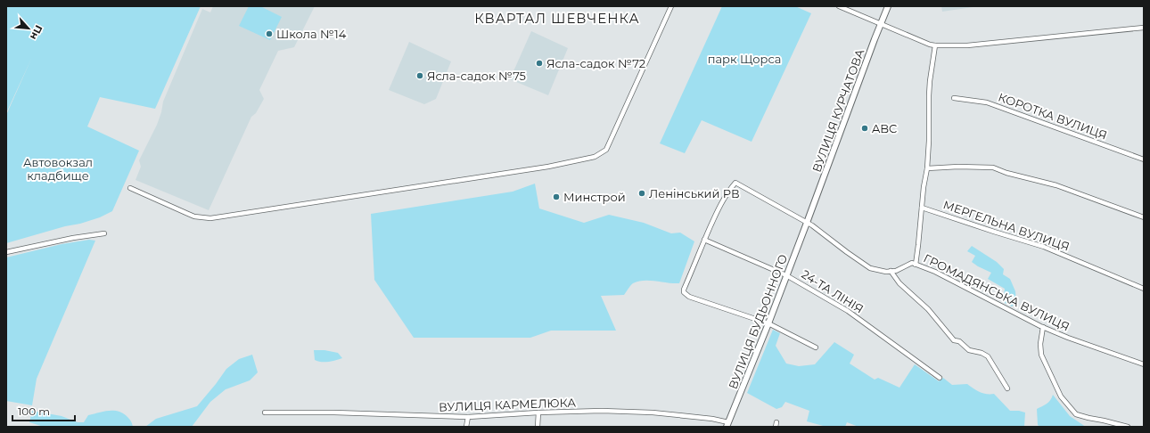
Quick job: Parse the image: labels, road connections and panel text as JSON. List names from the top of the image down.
{
  "streets": {
    "main road": ["ВУЛИЦЯ КУРЧАТОВА", "ВУЛИЦЯ БУДЬОННОГО"],
    "street": [
      "КОРОТКА ВУЛИЦЯ",
      "МЕРГЕЛЬНА ВУЛИЦЯ",
      "24-ТА ЛІНІЯ",
      "ГРОМАДЯНСЬКА ВУЛИЦЯ",
      "ВУЛИЦЯ КАРМЕЛЮКА"
    ]
  },
  "crossings": [
    ["ВУЛИЦЯ КУРЧАТОВА", "ГРОМАДЯНСЬКА ВУЛИЦЯ"],
    ["ВУЛИЦЯ КУРЧАТОВА", "ВУЛИЦЯ БУДЬОННОГО"],
    ["24-ТА ЛІНІЯ", "ГРОМАДЯНСЬКА ВУЛИЦЯ"],
    ["24-ТА ЛІНІЯ", "ВУЛИЦЯ БУДЬОННОГО"],
    ["ГРОМАДЯНСЬКА ВУЛИЦЯ", "ВУЛИЦЯ БУДЬОННОГО"],
    ["ВУЛИЦЯ БУДЬОННОГО", "ВУЛИЦЯ КАРМЕЛЮКА"]
  ],
  "districts": ["КВАРТАЛ ШЕВЧЕНКА"],
  "parks": ["парк Щорса", "Автовокзал кладбище"],
  "places": [
    "Школа №14",
    "Ясла-садок №72",
    "Ясла-садок №75",
    "ABC",
    "Ленінський РВ",
    "Минстрой"
  ],
  "scale_bar": "100 m",
  "north": "bottom right"
}
